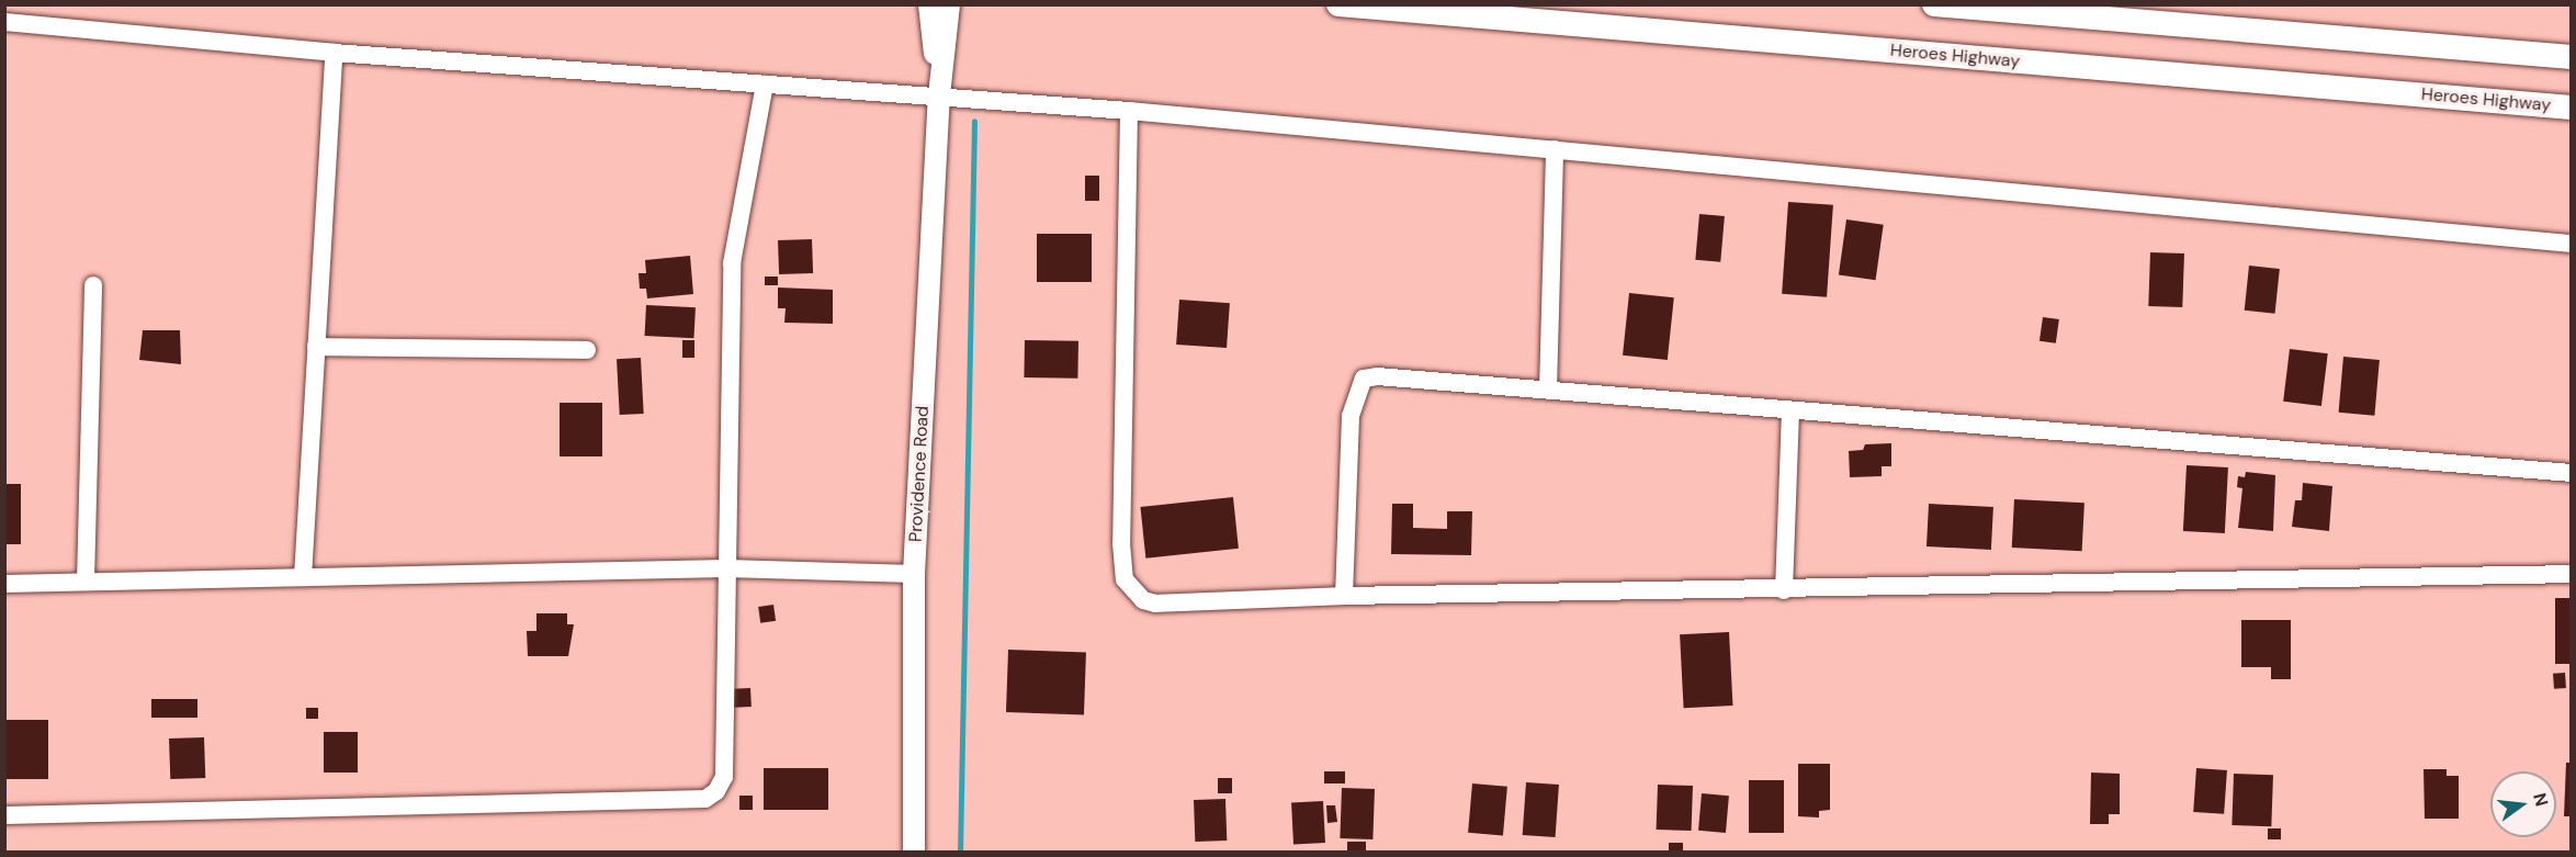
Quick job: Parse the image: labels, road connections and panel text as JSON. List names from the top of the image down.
{
  "streets": {
    "main road": ["Heroes Highway"],
    "street": ["Providence Road"]
  },
  "north": "right"
}
